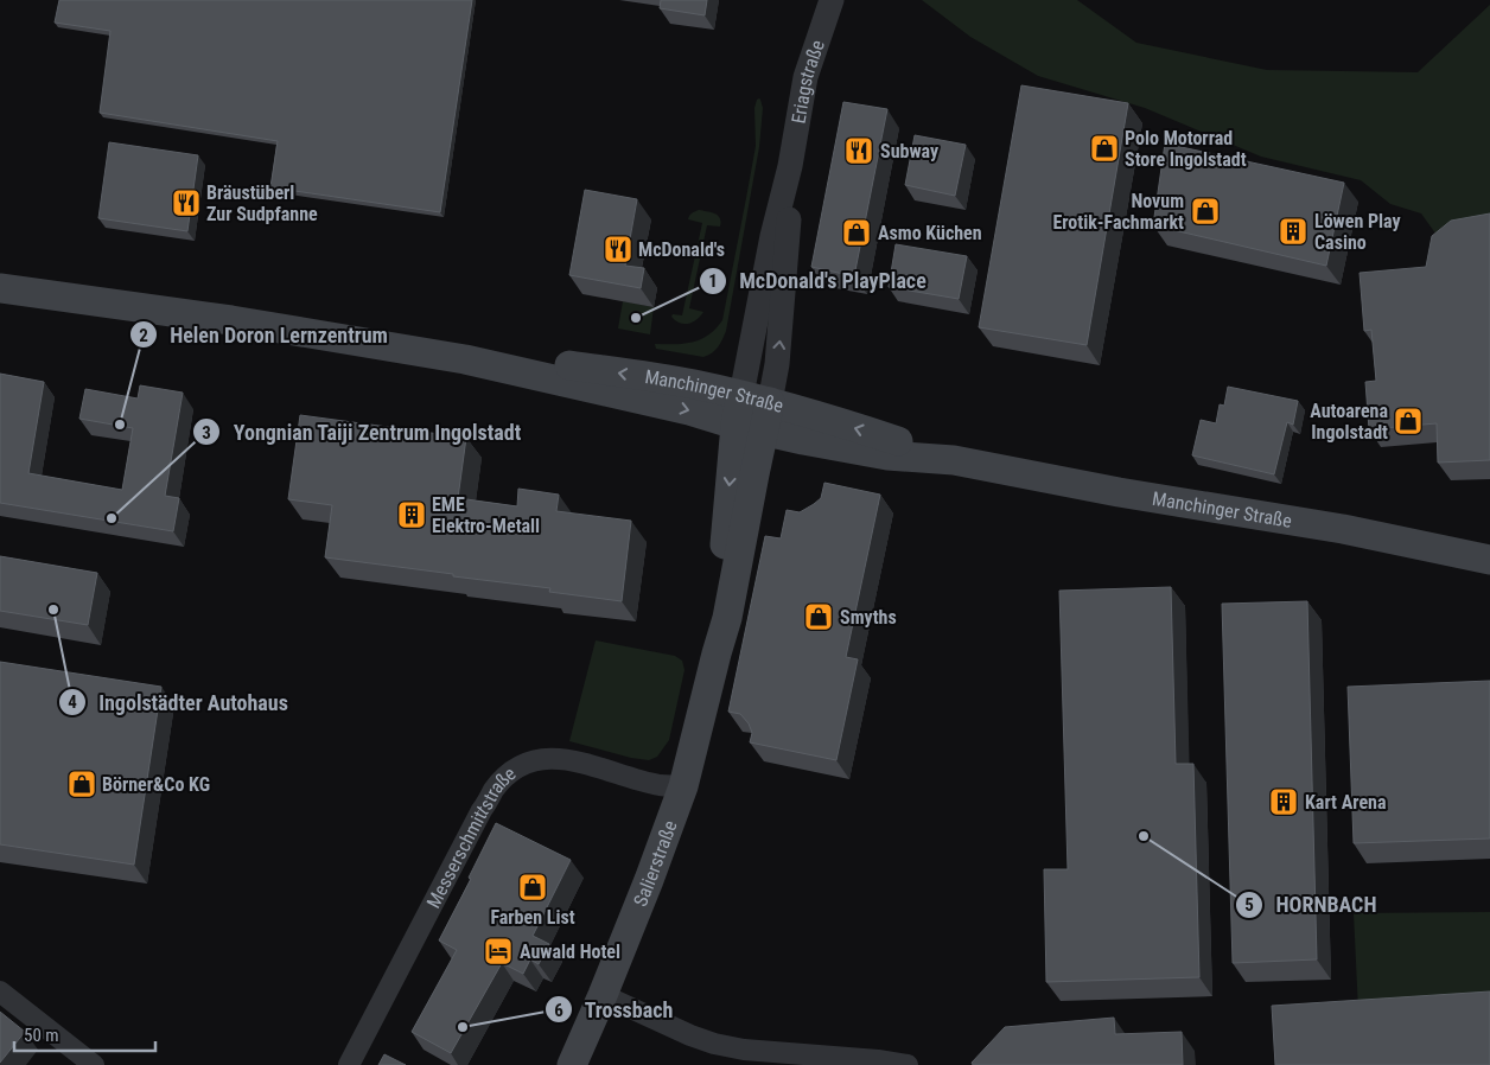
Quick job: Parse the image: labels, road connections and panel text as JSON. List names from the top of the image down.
{
  "streets": {
    "main road": ["Eriagstraße", "Manchinger Straße", "Salierstraße"],
    "street": ["Messerschmittstraße"]
  },
  "crossings": [
    ["Eriagstraße", "Manchinger Straße"],
    ["Eriagstraße", "Salierstraße"],
    ["Manchinger Straße", "Salierstraße"],
    ["Messerschmittstraße", "Salierstraße"]
  ],
  "places": {
    "shop": [
      "Polo Motorrad Store Ingolstadt",
      "Novum Erotik-Fachmarkt",
      "Asmo Küchen",
      "Autoarena Ingolstadt",
      "Smyths",
      "Börner&Co KG",
      "Farben List"
    ],
    "restaurant": ["Subway", "Bräustüberl Zur Sudpfanne", "McDonald's"],
    "building": ["Löwen Play Casino", "EME Elektro-Metall", "Kart Arena"],
    "other": [
      "McDonald's PlayPlace",
      "Helen Doron Lernzentrum",
      "Yongnian Taiji Zentrum Ingolstadt",
      "Ingolstädter Autohaus",
      "HORNBACH",
      "Trossbach"
    ],
    "hotel": ["Auwald Hotel"]
  },
  "scale_bar": "50 m"
}
